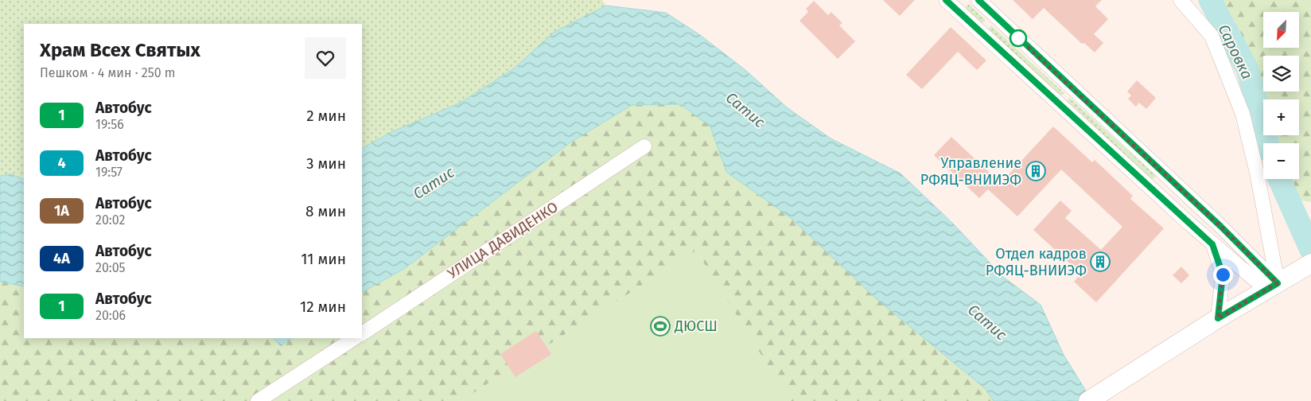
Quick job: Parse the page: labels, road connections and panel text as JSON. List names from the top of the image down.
{
  "streets": {
    "street": ["УЛИЦА ДАВИДЕНКО"]
  },
  "water": ["Саровка", "Сатис"],
  "places": {
    "building": ["Управление РФЯЦ-ВНИИЭФ", "Отдел кадров РФЯЦ-ВНИИЭФ"],
    "sports": ["ДЮСШ"]
  },
  "lines": ["bus line 1"],
  "north": "bottom left",
  "page": {
    "map_buttons": ["+", "−"],
    "heading": ["Храм Всех Святых", "Пешком · 4 мин · 250 m"],
    "list": [
      {
        "mark": "1",
        "name": "Автобус",
        "note": "19:56",
        "value": "2 мин"
      },
      {
        "mark": "4",
        "name": "Автобус",
        "note": "19:57",
        "value": "3 мин"
      },
      {
        "mark": "1А",
        "name": "Автобус",
        "note": "20:02",
        "value": "8 мин"
      },
      {
        "mark": "4А",
        "name": "Автобус",
        "note": "20:05",
        "value": "11 мин"
      },
      {
        "mark": "1",
        "name": "Автобус",
        "note": "20:06",
        "value": "12 мин"
      }
    ]
  }
}
